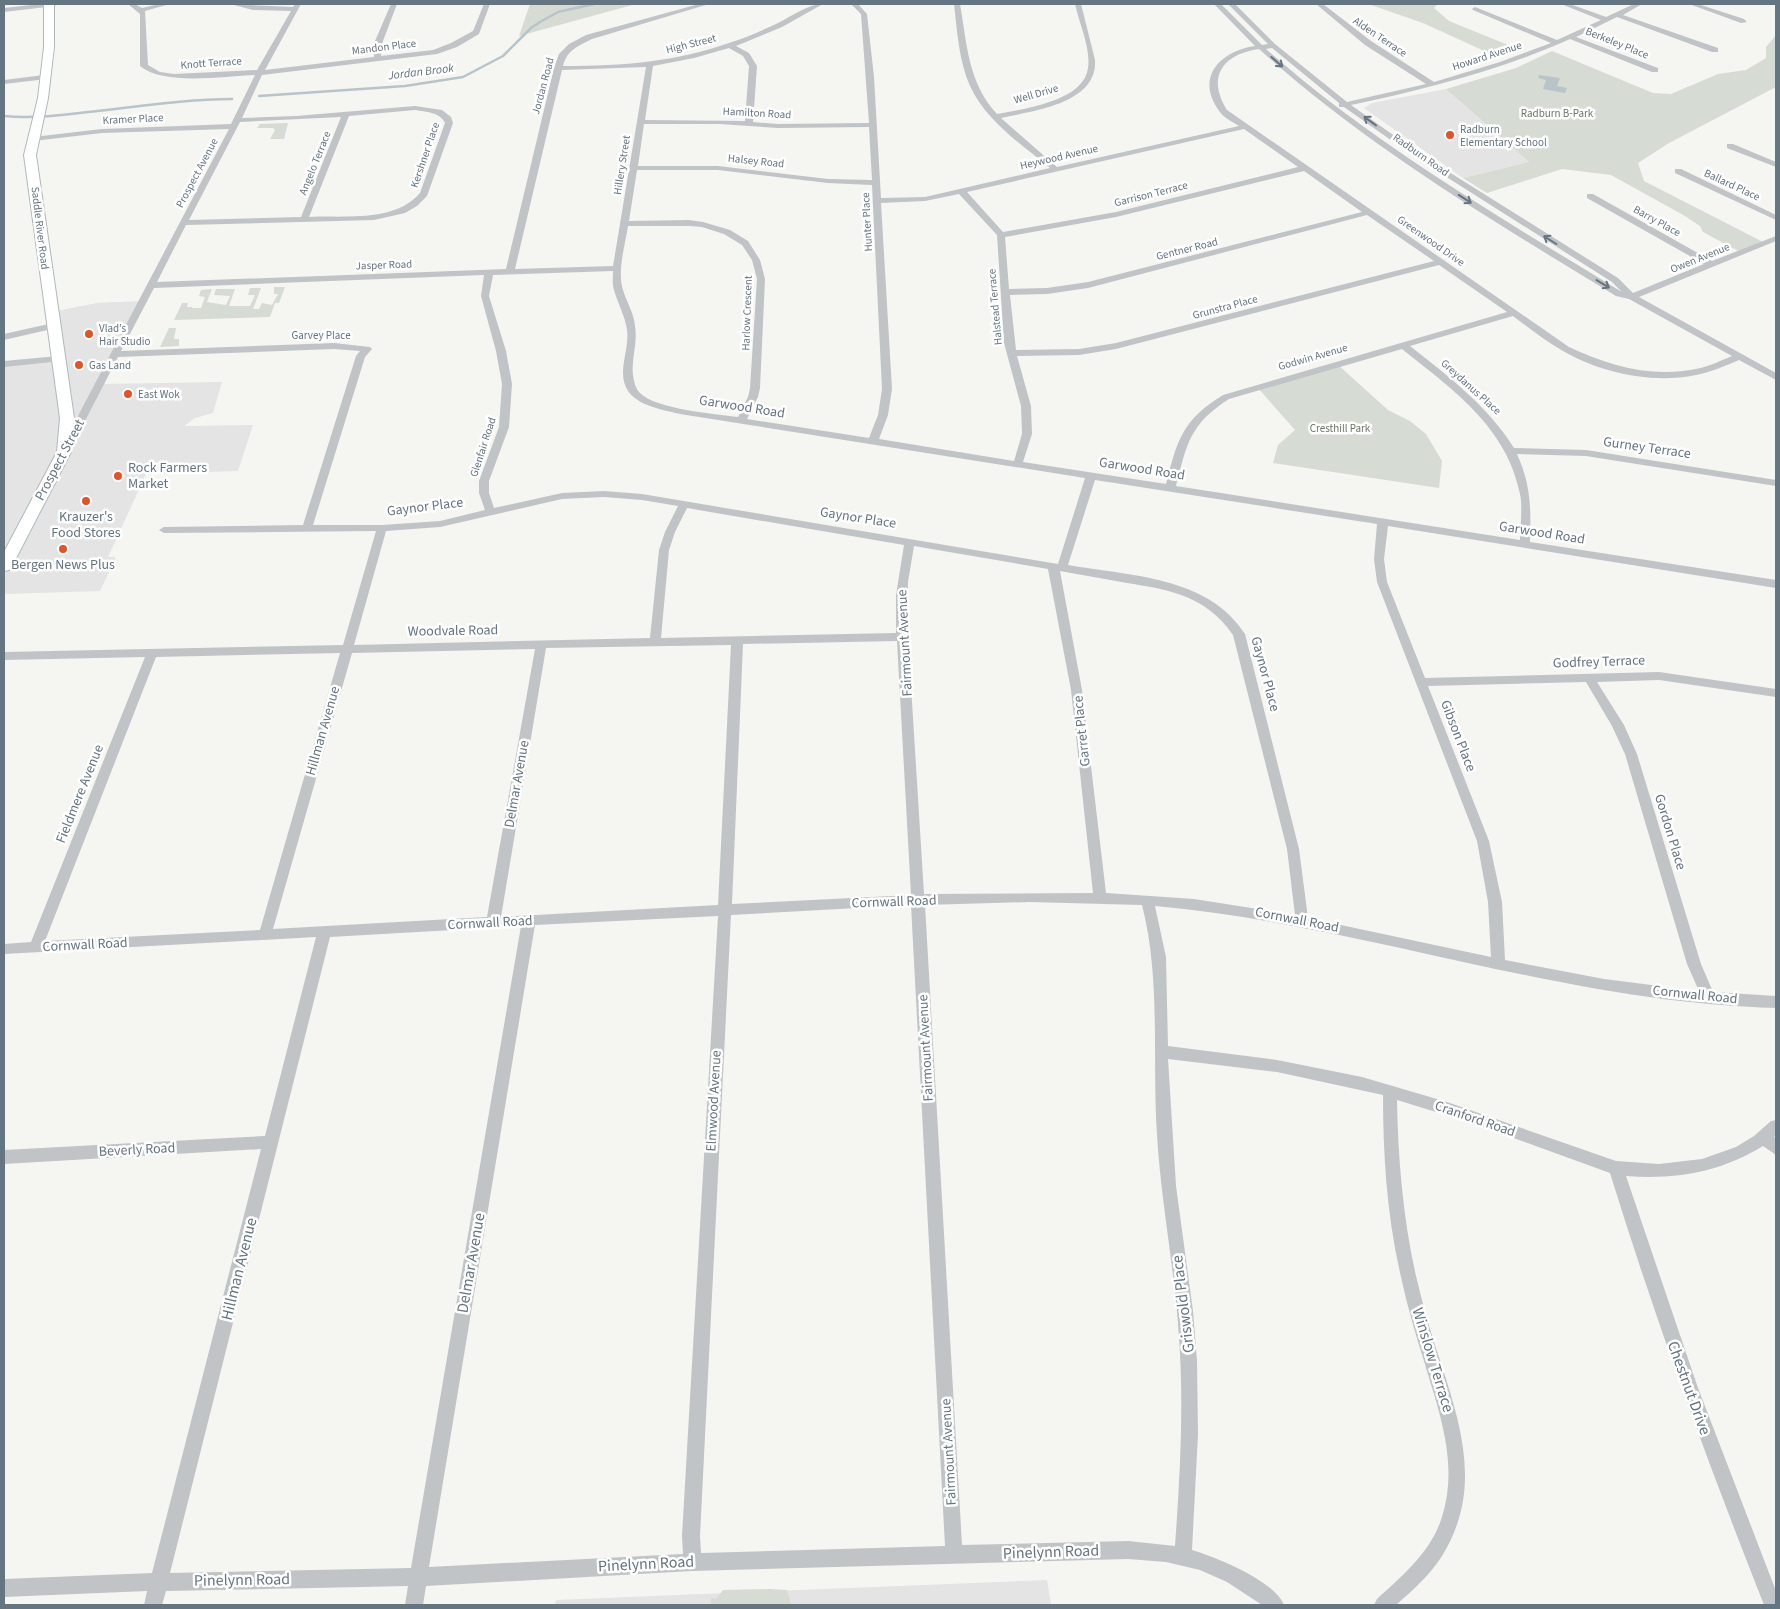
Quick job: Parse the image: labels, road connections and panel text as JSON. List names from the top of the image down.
{
  "streets": {
    "main road": ["Saddle River Road", "Prospect Street"],
    "street": [
      "Alden Terrace",
      "Berkeley Place",
      "High Street",
      "Mandon Place",
      "Howard Avenue",
      "Knott Terrace",
      "Jordan Road",
      "Well Drive",
      "Hamilton Road",
      "Kramer Place",
      "Kershner Place",
      "Radburn Road",
      "Heywood Avenue",
      "Halsey Road",
      "Angelo Terrace",
      "Hillery Street",
      "Prospect Avenue",
      "Ballard Place",
      "Garrison Terrace",
      "Barry Place",
      "Hunter Place",
      "Greenwood Drive",
      "Gentner Road",
      "Owen Avenue",
      "Jasper Road",
      "Halstead Terrace",
      "Grunstra Place",
      "Harlow Crescent",
      "Garvey Place",
      "Godwin Avenue",
      "Greydanus Place",
      "Garwood Road",
      "Glenfair Road",
      "Gurney Terrace",
      "Gaynor Place",
      "Woodvale Road",
      "Fairmount Avenue",
      "Godfrey Terrace",
      "Hillman Avenue",
      "Garret Place",
      "Gibson Place",
      "Delmar Avenue",
      "Fieldmere Avenue",
      "Gordon Place",
      "Cornwall Road",
      "Elmwood Avenue",
      "Cranford Road",
      "Beverly Road",
      "Griswold Place",
      "Winslow Terrace",
      "Chestnut Drive",
      "Pinelynn Road"
    ]
  },
  "crossings": [
    ["Alden Terrace", "Howard Avenue"],
    ["Berkeley Place", "Howard Avenue"],
    ["High Street", "Jordan Road"],
    ["High Street", "Hillery Street"],
    ["Mandon Place", "Knott Terrace"],
    ["Mandon Place", "Prospect Avenue"],
    ["Howard Avenue", "Radburn Road"],
    ["Knott Terrace", "Prospect Avenue"],
    ["Jordan Road", "Jasper Road"],
    ["Hamilton Road", "Hillery Street"],
    ["Hamilton Road", "Hunter Place"],
    ["Kramer Place", "Kershner Place"],
    ["Kramer Place", "Prospect Avenue"],
    ["Kramer Place", "Saddle River Road"],
    ["Kershner Place", "Angelo Terrace"],
    ["Kershner Place", "Prospect Avenue"],
    ["Radburn Road", "Greenwood Drive"],
    ["Radburn Road", "Owen Avenue"],
    ["Heywood Avenue", "Hunter Place"],
    ["Heywood Avenue", "Greenwood Drive"],
    ["Halsey Road", "Hillery Street"],
    ["Halsey Road", "Hunter Place"],
    ["Hillery Street", "Jasper Road"],
    ["Hillery Street", "Harlow Crescent"],
    ["Hillery Street", "Garwood Road"],
    ["Prospect Avenue", "Jasper Road"],
    ["Prospect Avenue", "Garvey Place"],
    ["Prospect Avenue", "Prospect Street"],
    ["Garrison Terrace", "Greenwood Drive"],
    ["Garrison Terrace", "Halstead Terrace"],
    ["Barry Place", "Owen Avenue"],
    ["Hunter Place", "Garwood Road"],
    ["Saddle River Road", "Prospect Street"],
    ["Greenwood Drive", "Gentner Road"],
    ["Greenwood Drive", "Grunstra Place"],
    ["Greenwood Drive", "Godwin Avenue"],
    ["Gentner Road", "Halstead Terrace"],
    ["Jasper Road", "Garwood Road"],
    ["Jasper Road", "Glenfair Road"],
    ["Halstead Terrace", "Grunstra Place"],
    ["Halstead Terrace", "Garwood Road"],
    ["Harlow Crescent", "Garwood Road"],
    ["Garvey Place", "Prospect Street"],
    ["Garvey Place", "Gaynor Place"],
    ["Godwin Avenue", "Greydanus Place"],
    ["Godwin Avenue", "Garwood Road"],
    ["Greydanus Place", "Garwood Road"],
    ["Greydanus Place", "Gurney Terrace"],
    ["Garwood Road", "Garret Place"],
    ["Garwood Road", "Gibson Place"],
    ["Glenfair Road", "Gaynor Place"],
    ["Gaynor Place", "Fairmount Avenue"],
    ["Gaynor Place", "Hillman Avenue"],
    ["Gaynor Place", "Garret Place"],
    ["Gaynor Place", "Cornwall Road"],
    ["Woodvale Road", "Fairmount Avenue"],
    ["Woodvale Road", "Hillman Avenue"],
    ["Woodvale Road", "Delmar Avenue"],
    ["Woodvale Road", "Fieldmere Avenue"],
    ["Woodvale Road", "Elmwood Avenue"],
    ["Fairmount Avenue", "Cornwall Road"],
    ["Fairmount Avenue", "Pinelynn Road"],
    ["Godfrey Terrace", "Gibson Place"],
    ["Godfrey Terrace", "Gordon Place"],
    ["Hillman Avenue", "Cornwall Road"],
    ["Hillman Avenue", "Beverly Road"],
    ["Hillman Avenue", "Pinelynn Road"],
    ["Garret Place", "Cornwall Road"],
    ["Gibson Place", "Cornwall Road"],
    ["Delmar Avenue", "Cornwall Road"],
    ["Delmar Avenue", "Pinelynn Road"],
    ["Fieldmere Avenue", "Cornwall Road"],
    ["Gordon Place", "Cornwall Road"],
    ["Cornwall Road", "Elmwood Avenue"],
    ["Elmwood Avenue", "Pinelynn Road"],
    ["Cranford Road", "Griswold Place"],
    ["Cranford Road", "Winslow Terrace"],
    ["Cranford Road", "Chestnut Drive"],
    ["Griswold Place", "Pinelynn Road"]
  ],
  "water": ["Jordan Brook"],
  "parks": ["Radburn B-Park", "Cresthill Park"],
  "places": [
    "Radburn Elementary School",
    "Vlad’s Hair Studio",
    "Gas Land",
    "East Wok",
    "Rock Farmers Market",
    "Krauzer's Food Stores",
    "Bergen News Plus"
  ]
}
